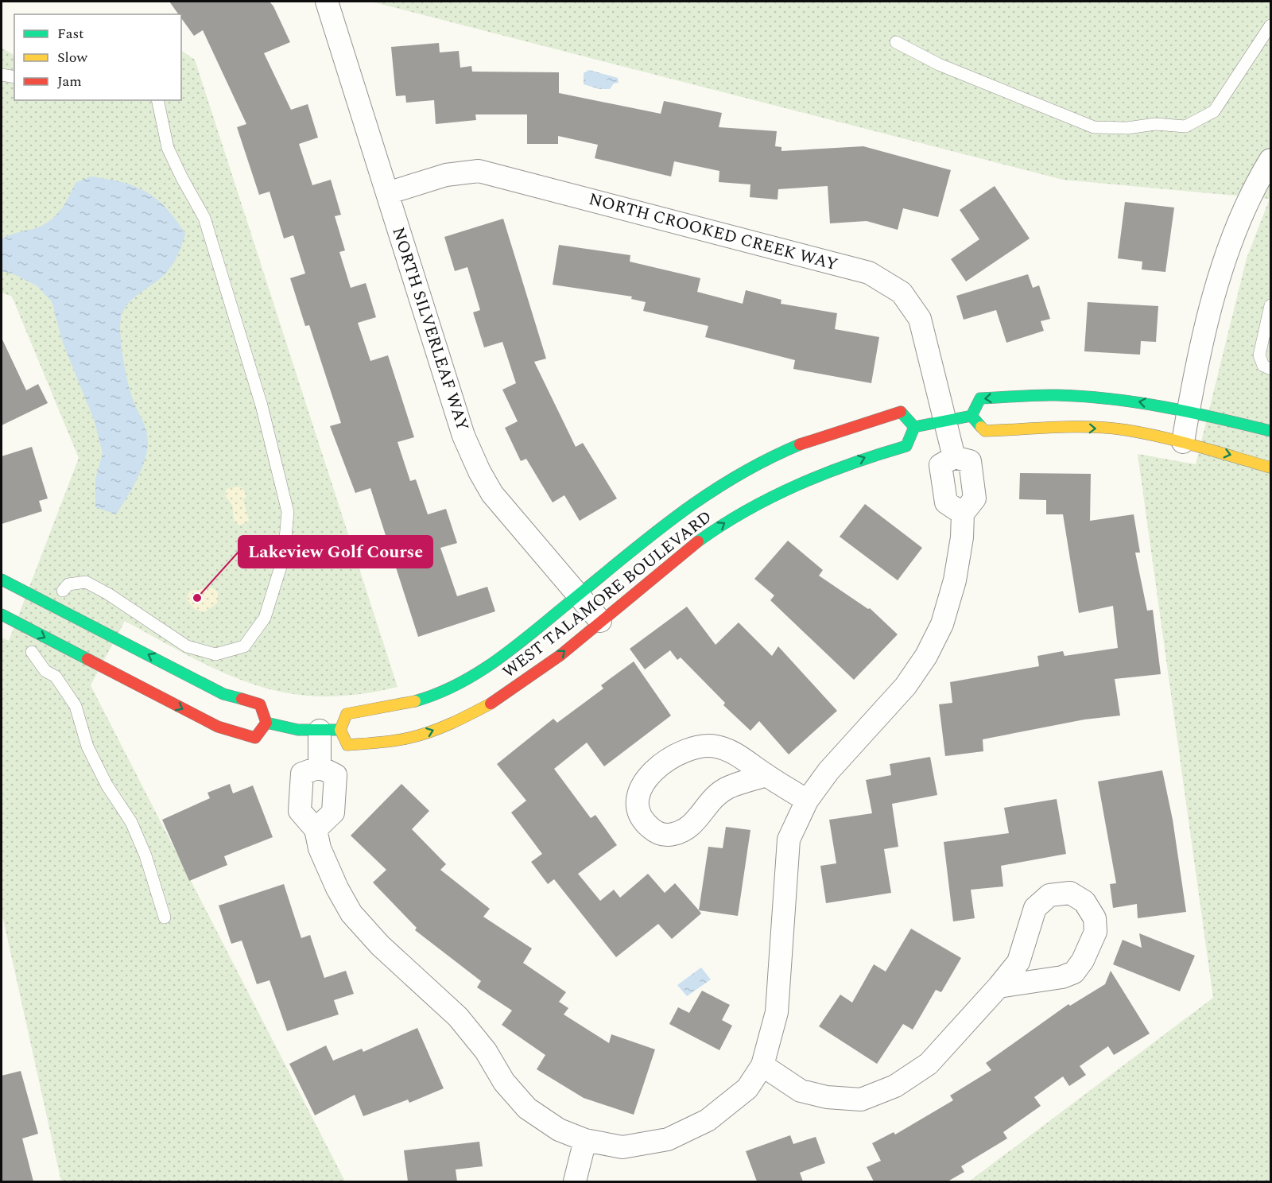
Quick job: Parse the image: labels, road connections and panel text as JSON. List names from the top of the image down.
{
  "streets": {
    "street": ["NORTH CROOKED CREEK WAY", "NORTH SILVERLEAF WAY", "WEST TALAMORE BOULEVARD"]
  },
  "crossings": [
    ["NORTH CROOKED CREEK WAY", "NORTH SILVERLEAF WAY"],
    ["NORTH SILVERLEAF WAY", "WEST TALAMORE BOULEVARD"]
  ],
  "places": ["Lakeview Golf Course"],
  "legend": ["Fast", "Slow", "Jam"]
}
